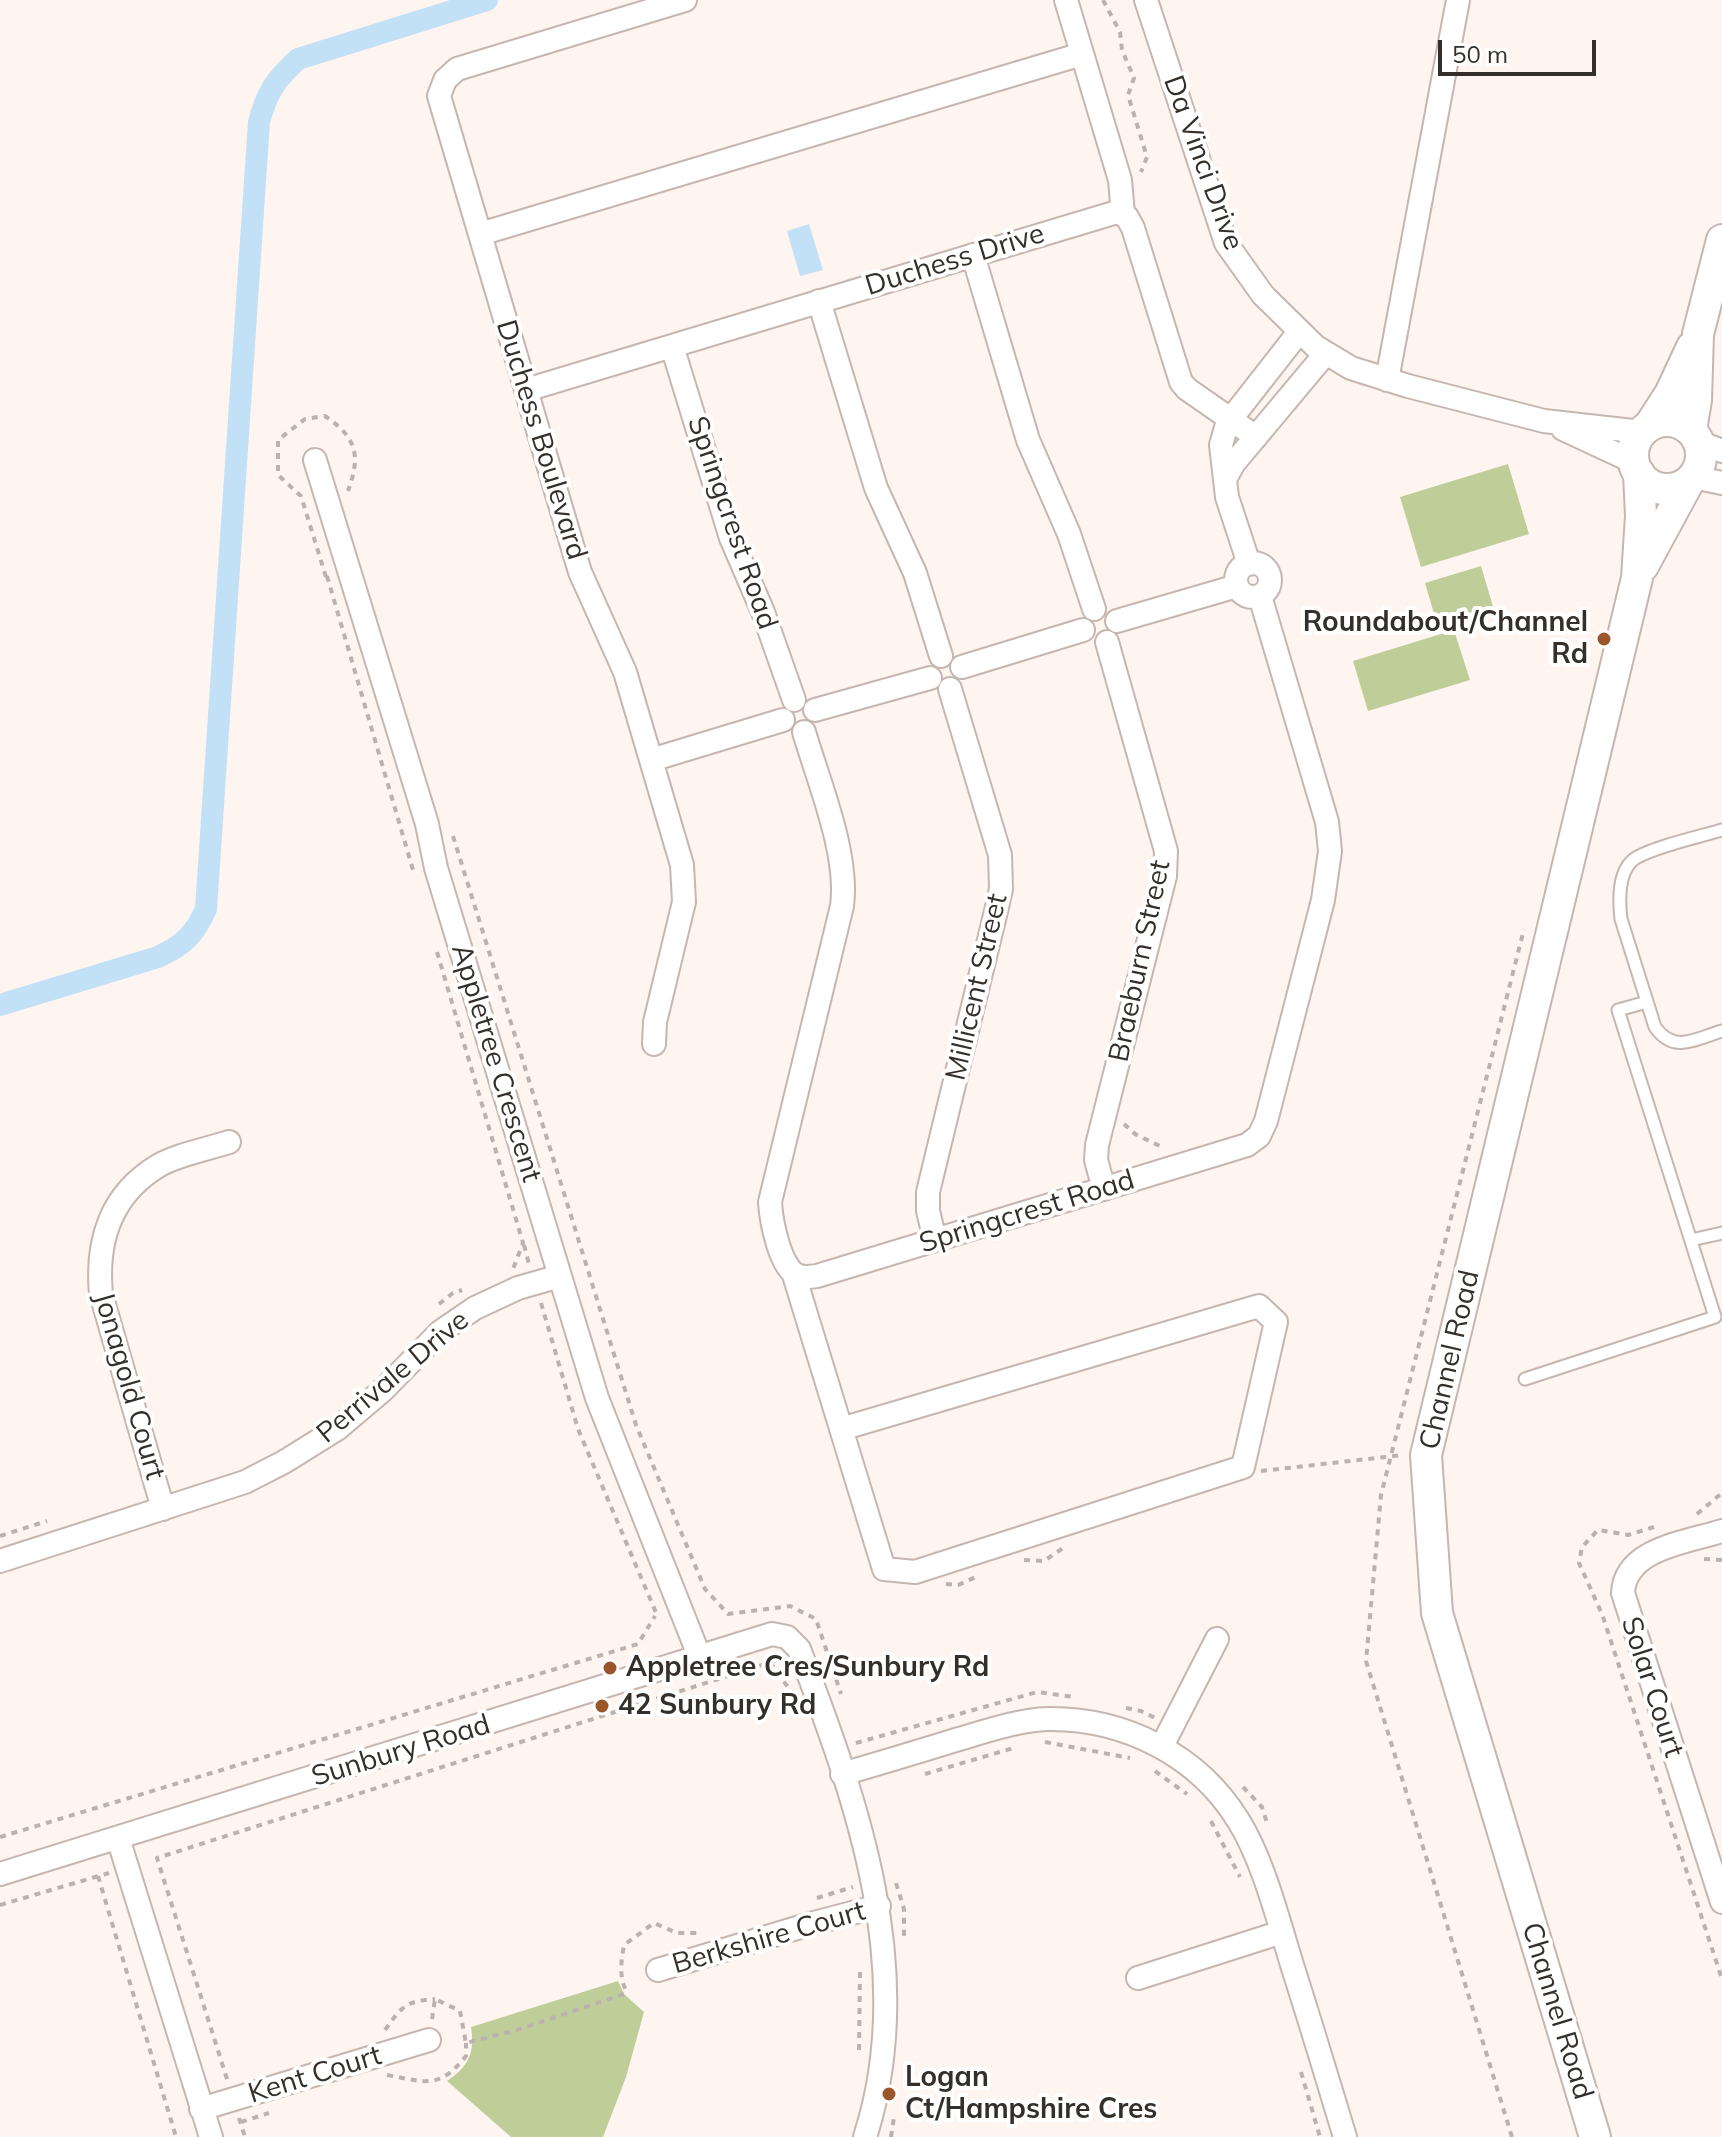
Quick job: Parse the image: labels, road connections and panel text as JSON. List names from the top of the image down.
{
  "streets": {
    "street": [
      "Da Vinci Drive",
      "Duchess Drive",
      "Duchess Boulevard",
      "Springcrest Road",
      "Braeburn Street",
      "Millicent Street",
      "Appletree Crescent",
      "Channel Road",
      "Perrivale Drive",
      "Jonagold Court",
      "Solar Court",
      "Sunbury Road",
      "Berkshire Court",
      "Kent Court"
    ]
  },
  "crossings": [
    ["Da Vinci Drive", "Channel Road"],
    ["Duchess Drive", "Duchess Boulevard"],
    ["Duchess Drive", "Springcrest Road"],
    ["Springcrest Road", "Braeburn Street"],
    ["Springcrest Road", "Millicent Street"],
    ["Appletree Crescent", "Perrivale Drive"],
    ["Appletree Crescent", "Sunbury Road"],
    ["Perrivale Drive", "Jonagold Court"]
  ],
  "places": [
    "Roundabout/Channel Rd",
    "Appletree Cres/Sunbury Rd",
    "42 Sunbury Rd",
    "Logan Ct/Hampshire Cres"
  ],
  "scale_bar": "50 m"
}
